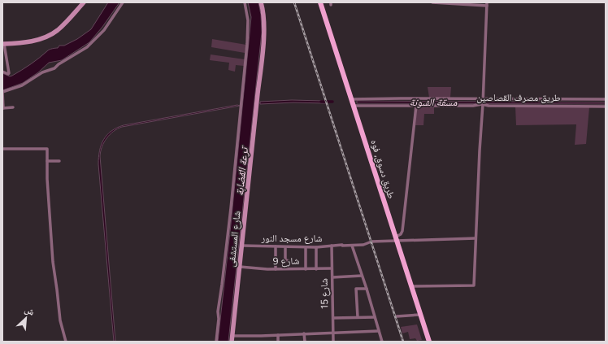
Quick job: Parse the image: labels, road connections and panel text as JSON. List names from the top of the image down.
{
  "streets": {
    "main road": ["طريق دسوق, فوه", "شارع المستشفى"],
    "street": [
      "طريق مصرف القصاصين",
      "شارع مسجد النور",
      "شارع 9",
      "شارع 15"
    ]
  },
  "crossings": [
    ["طريق مصرف القصاصين", "طريق دسوق, فوه"],
    ["طريق دسوق, فوه", "شارع مسجد النور"],
    ["شارع مسجد النور", "شارع المستشفى"],
    ["شارع مسجد النور", "شارع 15"],
    ["شارع المستشفى", "شارع 9"],
    ["شارع 9", "شارع 15"]
  ],
  "water": ["مسقة الشونة", "ترعة القضابة"],
  "north": "top right"
}
